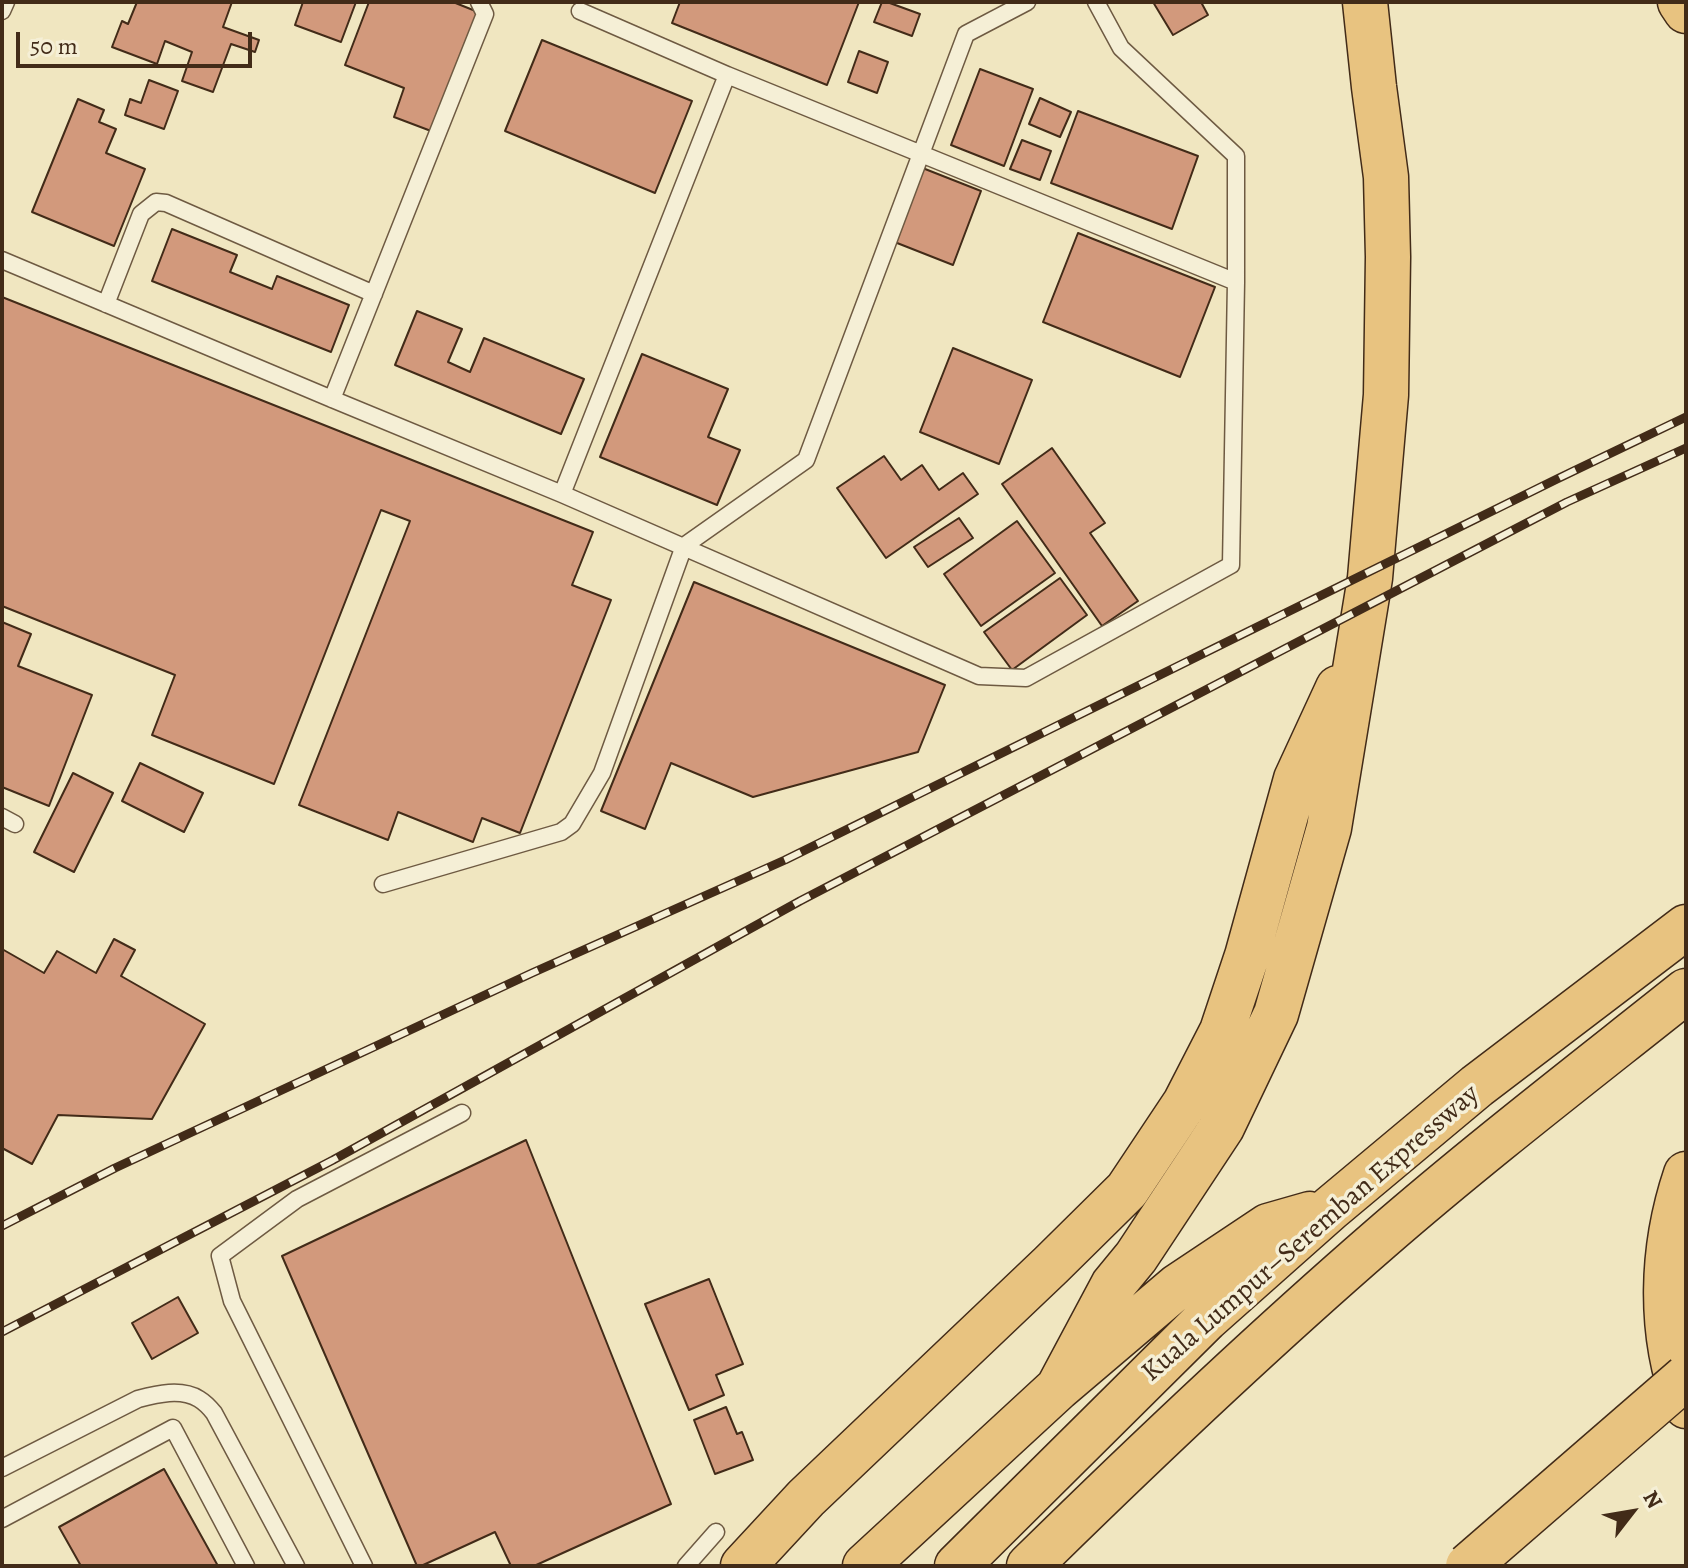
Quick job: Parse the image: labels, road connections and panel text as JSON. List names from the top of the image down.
{
  "streets": {
    "highway": ["Kuala Lumpur–Seremban Expressway"]
  },
  "scale_bar": "50 m",
  "north": "top right"
}
